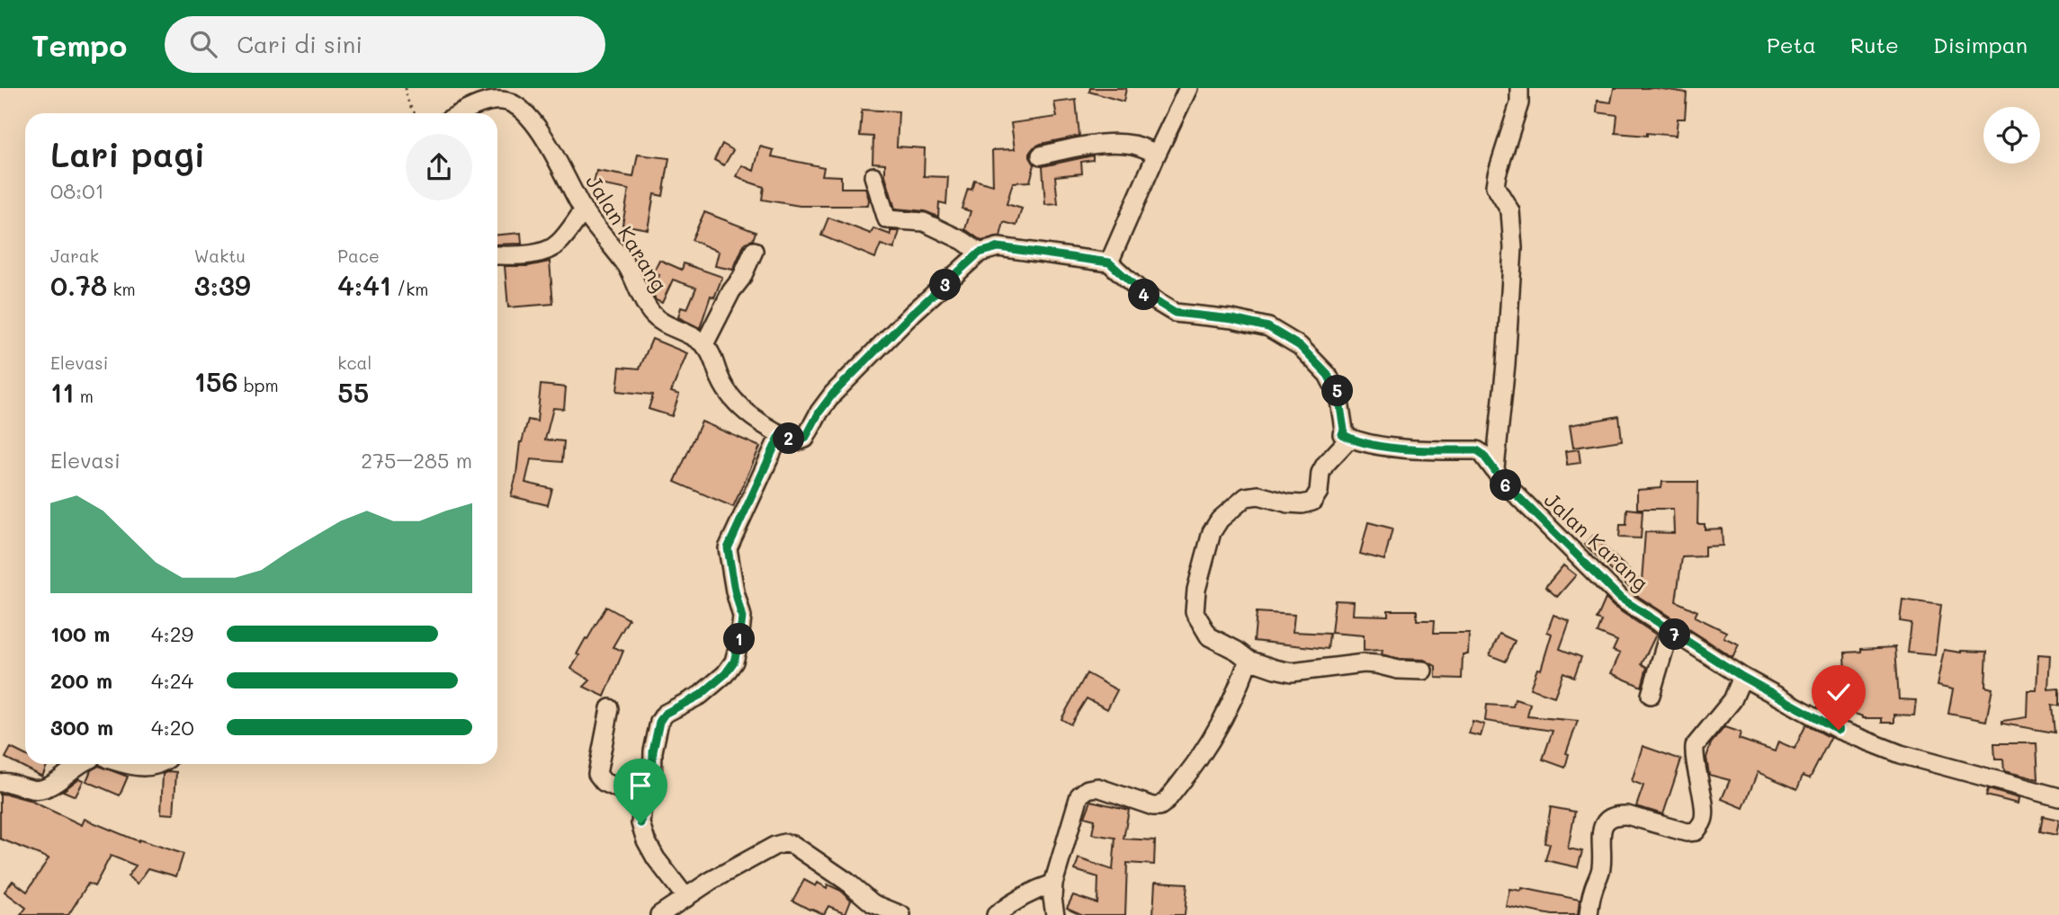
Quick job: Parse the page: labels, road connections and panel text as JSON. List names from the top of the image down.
{
  "streets": {
    "street": ["Jalan Karang"]
  },
  "page": {
    "header": "Tempo",
    "search": "Cari di sini",
    "nav": ["Peta", "Rute", "Disimpan"],
    "heading": ["Lari pagi", "08:01"],
    "stats": [
      ["Jarak", "0.78 km"],
      ["Waktu", "3:39"],
      ["Pace", "4:41 /km"],
      ["Elevasi", "11 m"],
      ["156 bpm"],
      ["kcal", "55"]
    ],
    "pins": [
      "3",
      "4",
      "5",
      "2",
      "6",
      "7",
      "1"
    ],
    "chart": ["Elevasi", "275–285 m"],
    "list": [
      {
        "name": "100 m",
        "note": "4:29"
      },
      {
        "name": "200 m",
        "note": "4:24"
      },
      {
        "name": "300 m",
        "note": "4:20"
      }
    ]
  }
}
